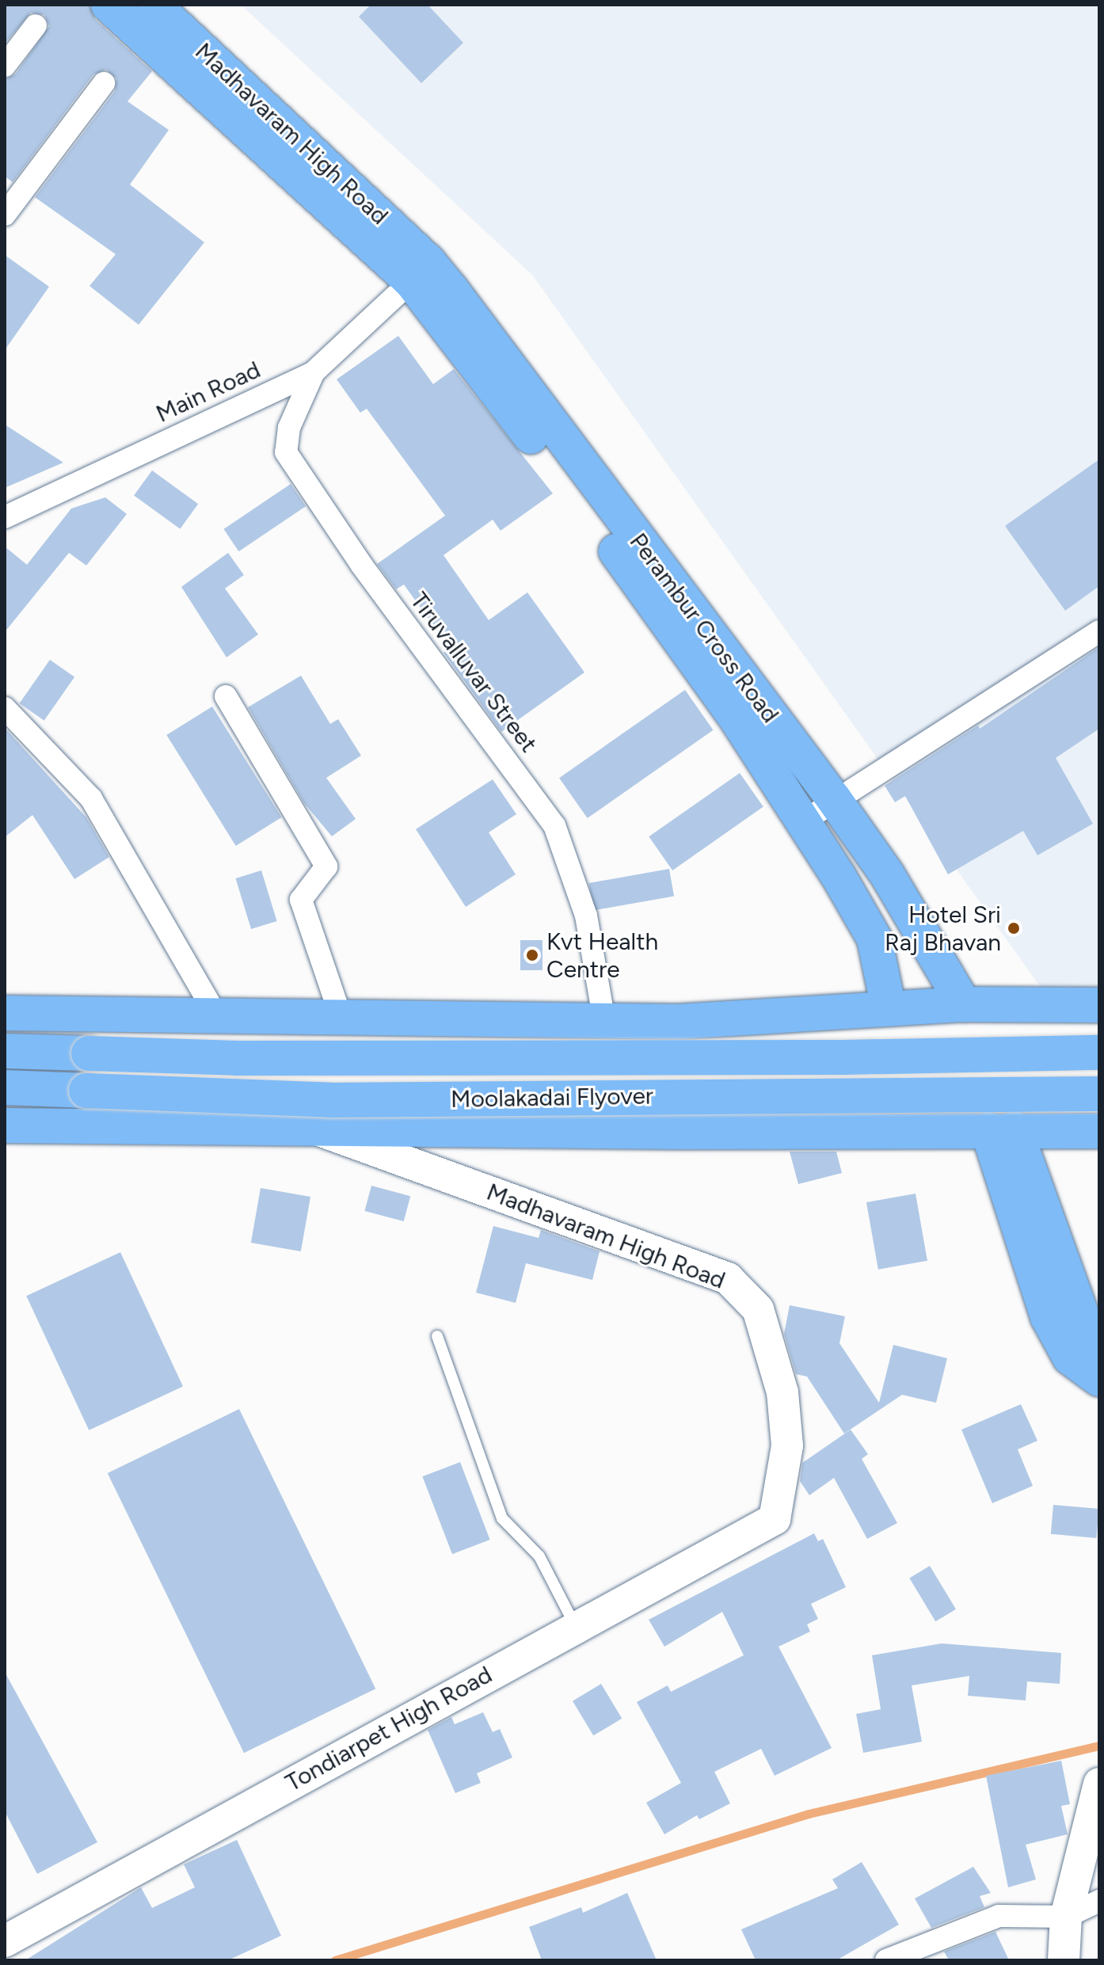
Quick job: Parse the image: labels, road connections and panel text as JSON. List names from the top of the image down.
{
  "streets": {
    "main road": ["Madhavaram High Road", "Perambur Cross Road", "Moolakadai Flyover"],
    "street": ["Main Road", "Tiruvalluvar Street", "Tondiarpet High Road"]
  },
  "crossings": [
    ["Madhavaram High Road", "Main Road"],
    ["Madhavaram High Road", "Perambur Cross Road"],
    ["Madhavaram High Road", "Tondiarpet High Road"],
    ["Main Road", "Perambur Cross Road"],
    ["Main Road", "Tiruvalluvar Street"]
  ],
  "places": ["Hotel Sri Raj Bhavan", "Kvt Health Centre"]
}
